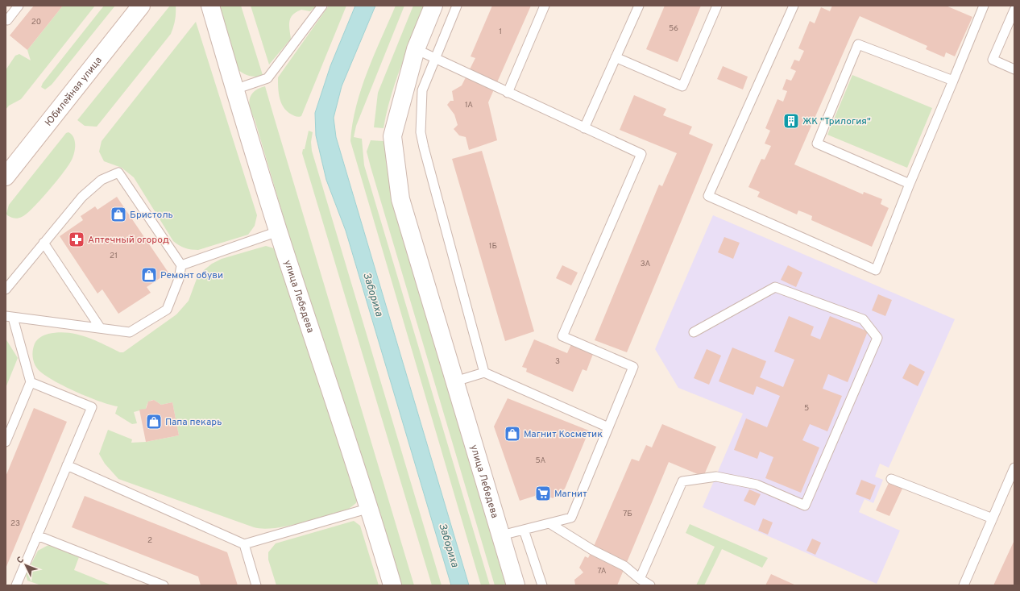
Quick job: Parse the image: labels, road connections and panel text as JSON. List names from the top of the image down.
{
  "streets": {
    "street": ["Юбилейная улица", "улица Лебедева"]
  },
  "water": ["Забориха"],
  "places": {
    "building": ["ЖК \"Трилогия\""],
    "shop": [
      "Бристоль",
      "Ремонт обуви",
      "Папа пекарь",
      "Магнит Косметик"
    ],
    "pharmacy": ["Аптечный огород"],
    "supermarket": ["Магнит"]
  },
  "house_numbers": [
    "20",
    "56",
    "1",
    "1А",
    "1Б",
    "21",
    "3А",
    "3",
    "5",
    "5А",
    "7Б",
    "23",
    "2",
    "7А"
  ],
  "north": "top left"
}
